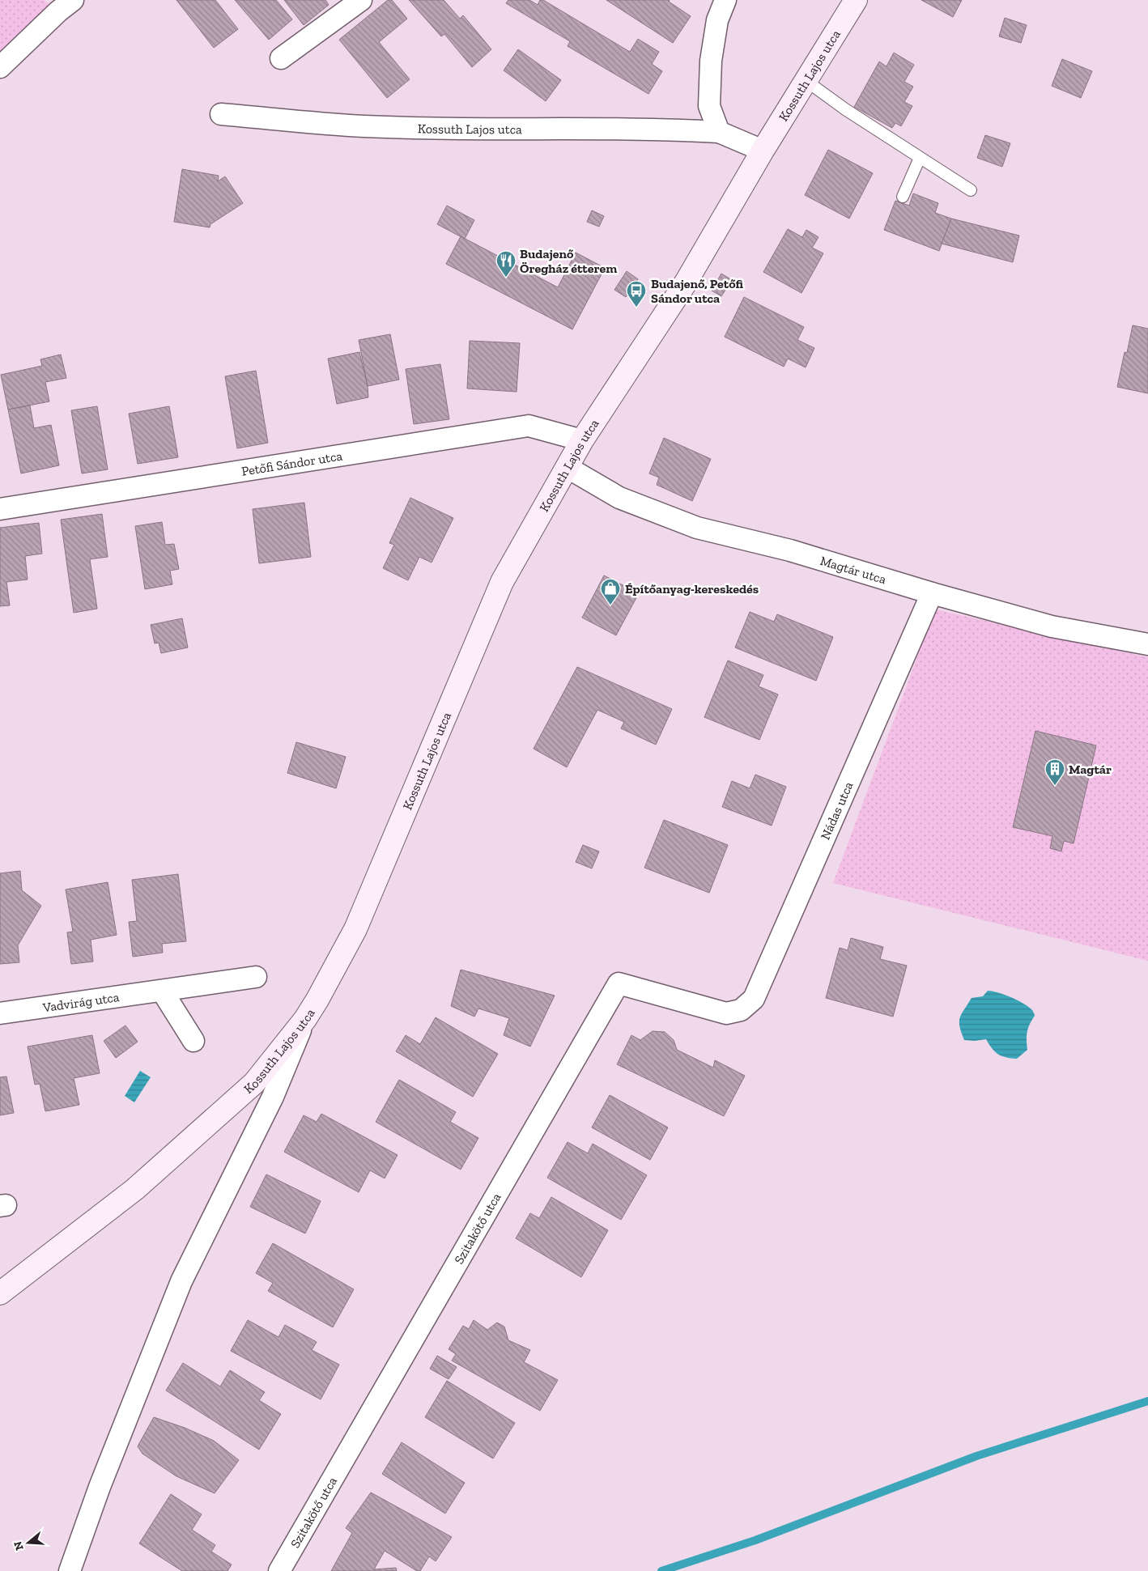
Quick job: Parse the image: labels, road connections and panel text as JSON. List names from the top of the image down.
{
  "streets": {
    "main road": ["Kossuth Lajos utca"],
    "street": [
      "Petőfi Sándor utca",
      "Magtár utca",
      "Nádas utca",
      "Vadvirág utca",
      "Szitakötő utca"
    ]
  },
  "crossings": [
    ["Kossuth Lajos utca", "Petőfi Sándor utca"],
    ["Kossuth Lajos utca", "Magtár utca"],
    ["Magtár utca", "Nádas utca"],
    ["Nádas utca", "Szitakötő utca"]
  ],
  "places": {
    "restaurant": ["Budajenő Öregház étterem"],
    "bus stop": ["Budajenő, Petőfi Sándor utca"],
    "shop": ["Építőanyag-kereskedés"],
    "building": ["Magtár"]
  },
  "north": "left"
}
